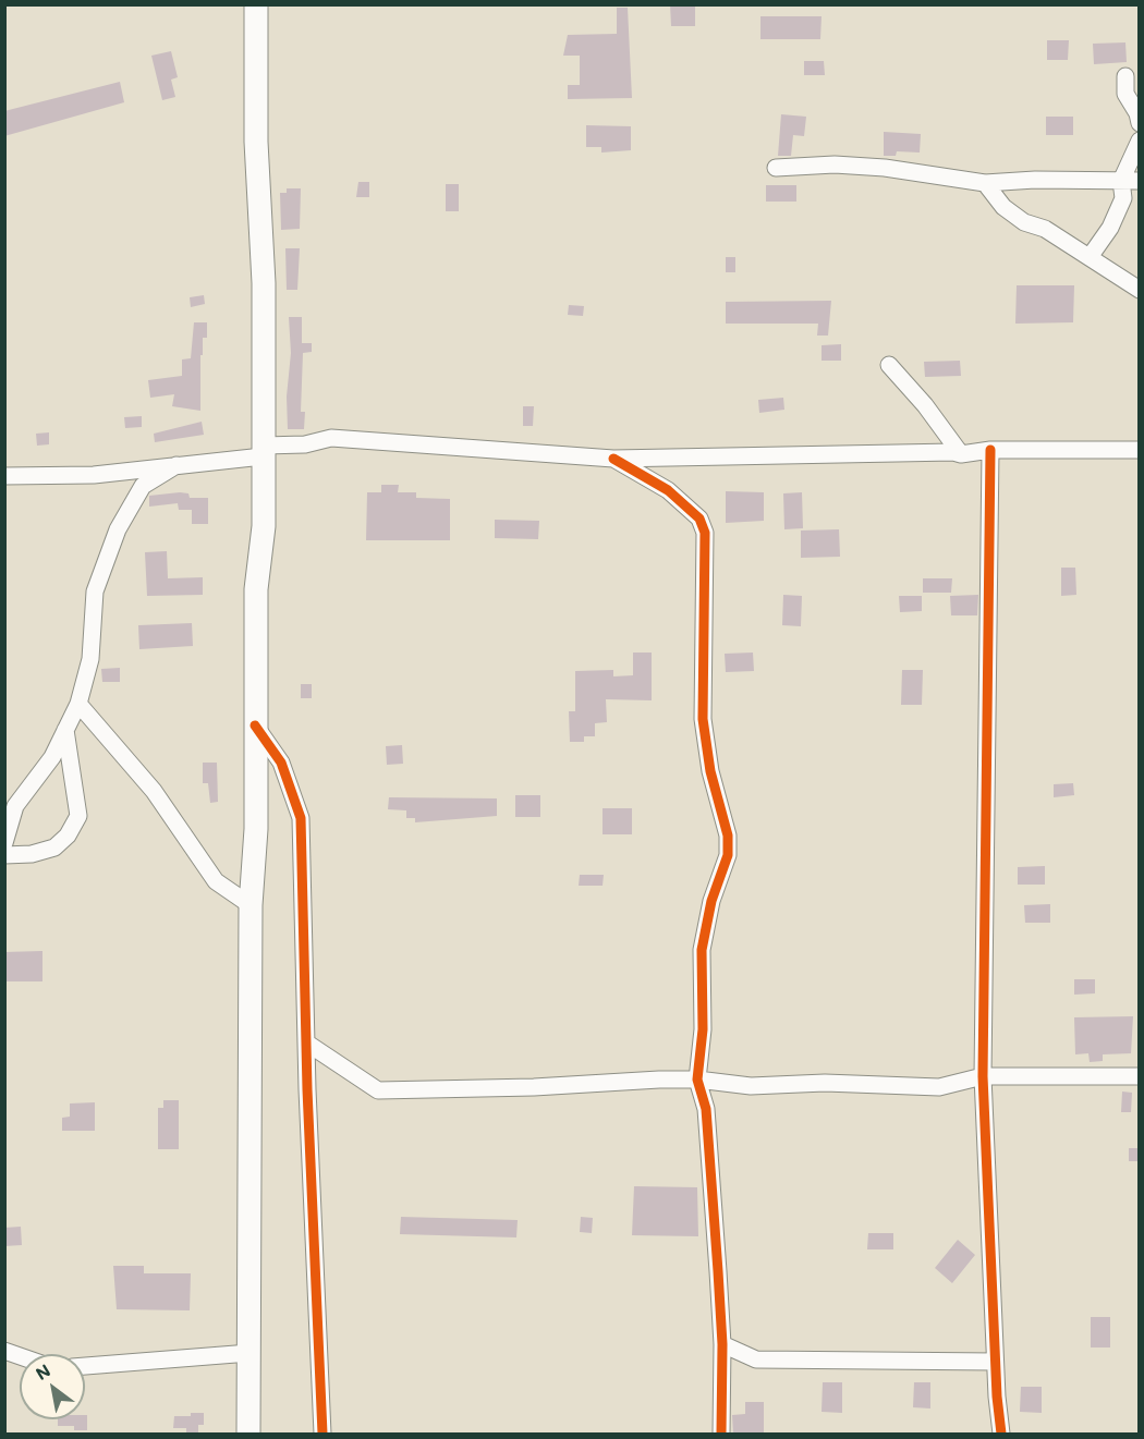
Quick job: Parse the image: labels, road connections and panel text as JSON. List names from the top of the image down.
{
  "north": "top left"
}
